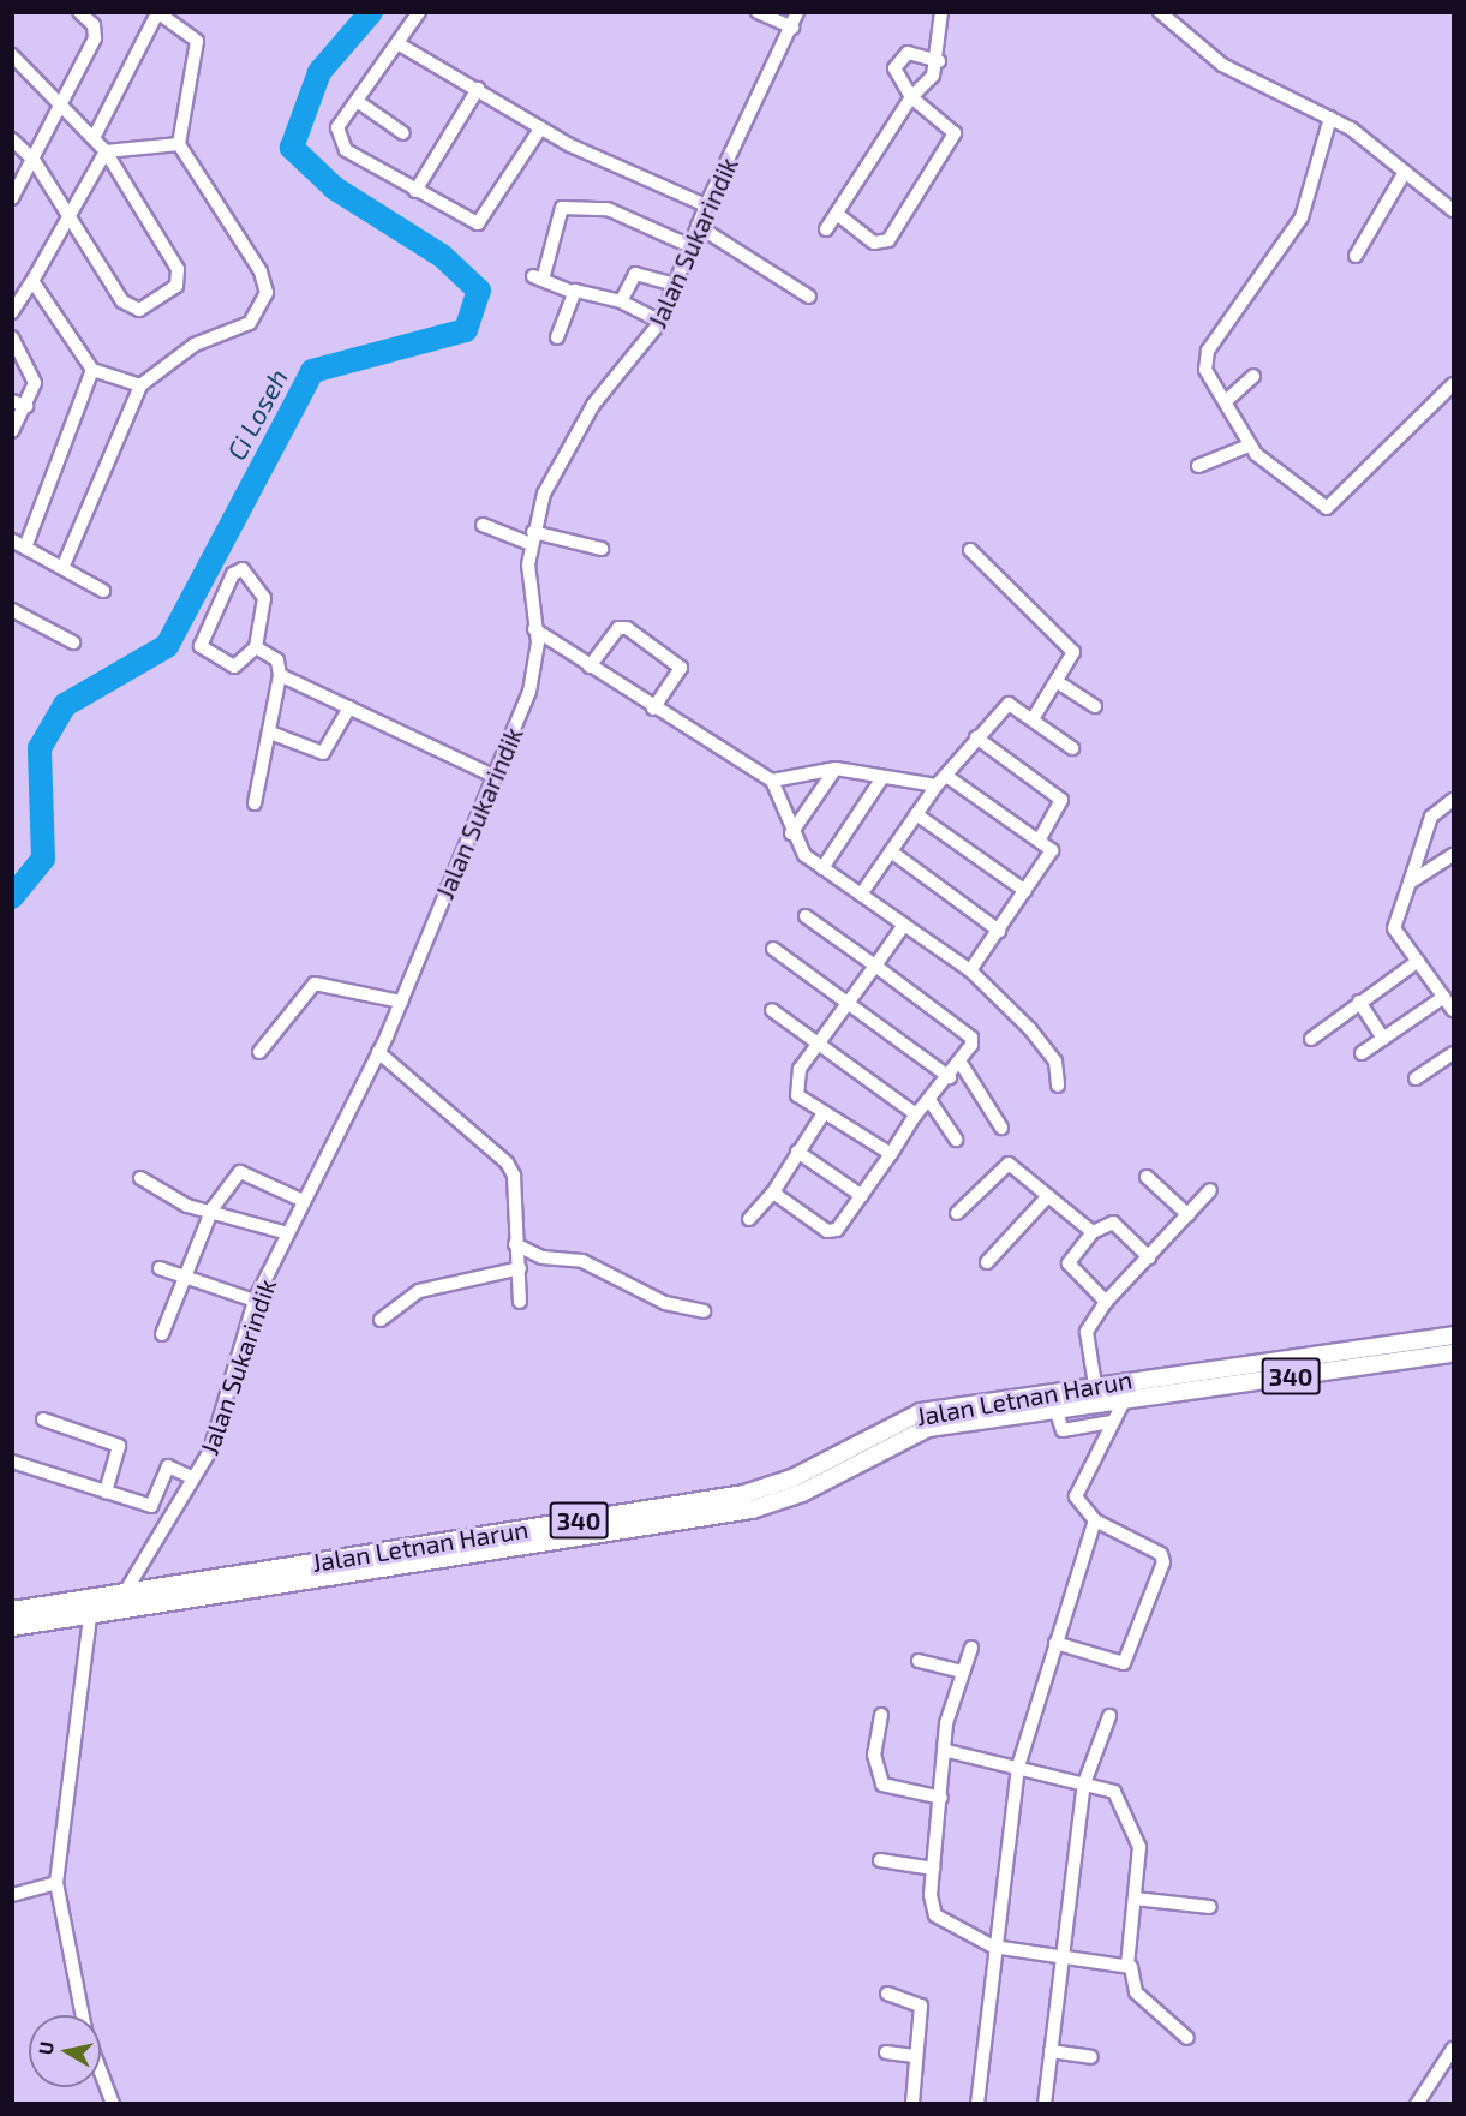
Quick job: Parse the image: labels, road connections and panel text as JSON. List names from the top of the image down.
{
  "streets": {
    "main road": ["340", "Jalan Letnan Harun"],
    "street": ["Jalan Sukarindik"]
  },
  "crossings": [
    ["Jalan Sukarindik", "Jalan Letnan Harun"]
  ],
  "water": ["Ci Loseh"],
  "north": "left"
}
